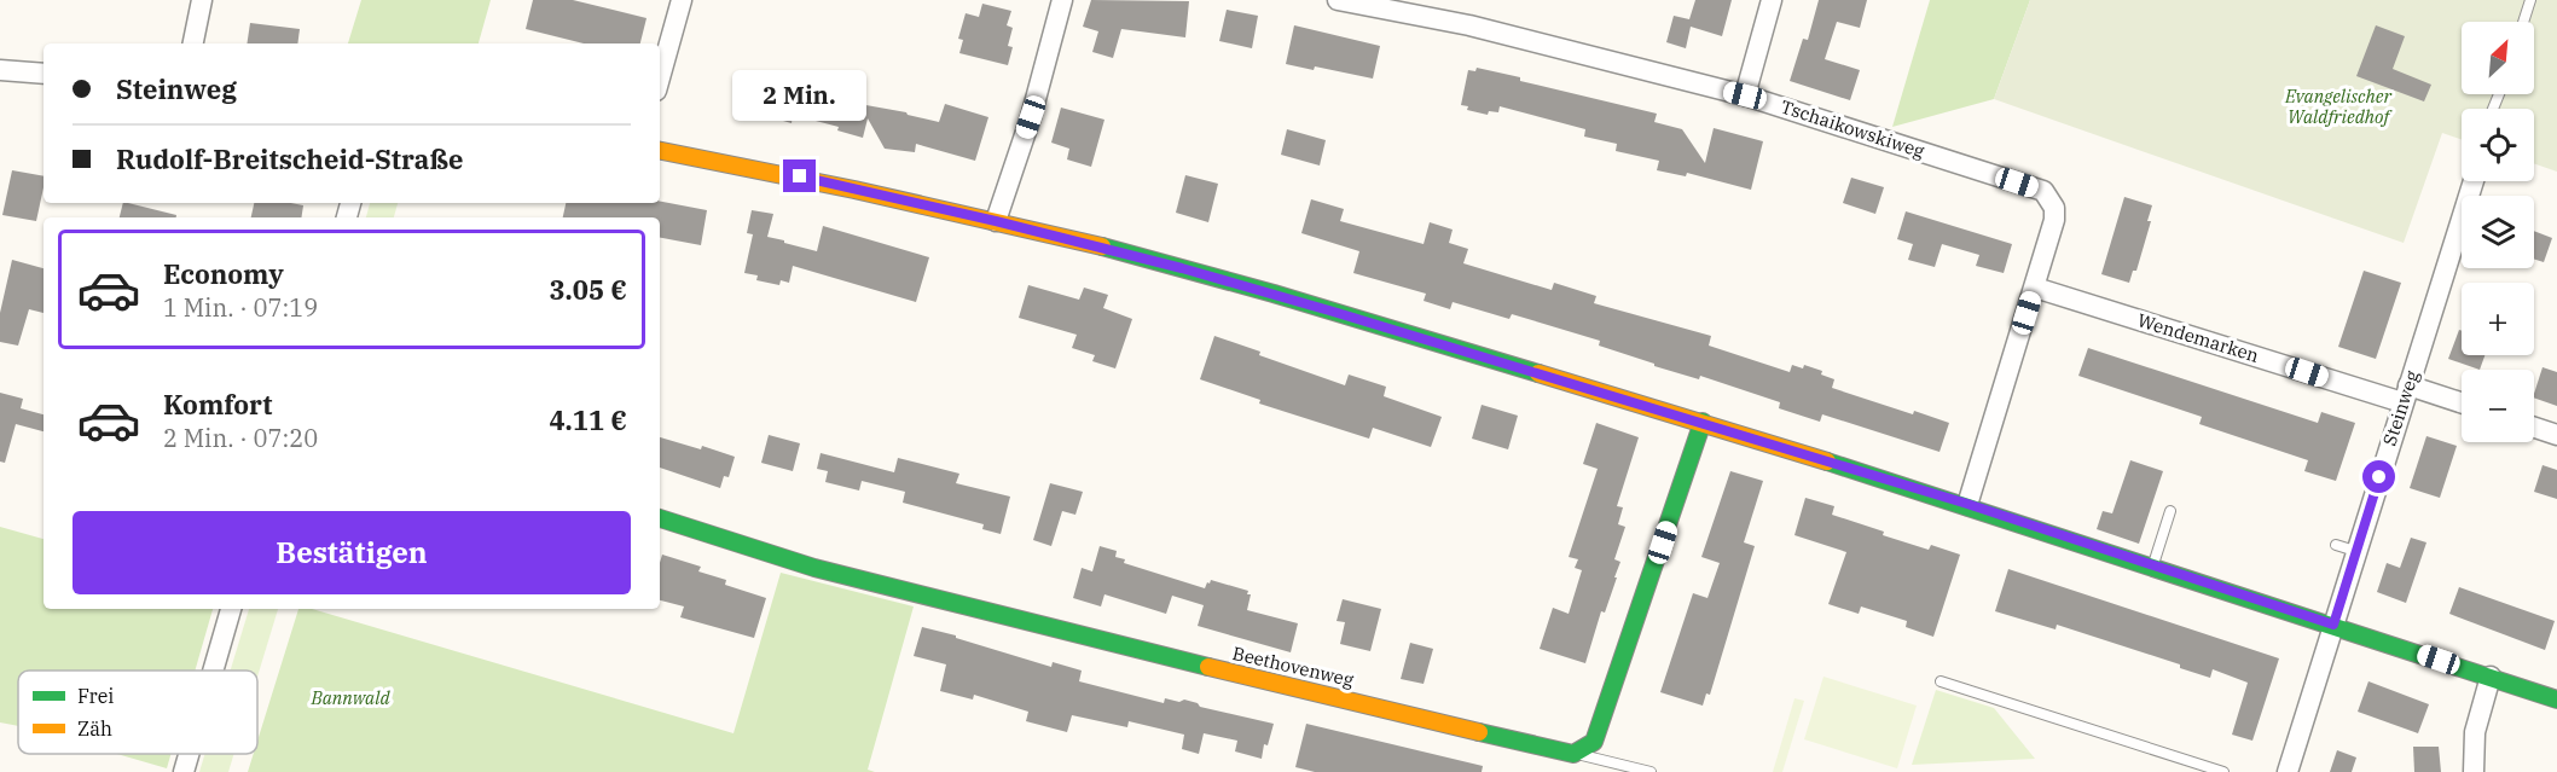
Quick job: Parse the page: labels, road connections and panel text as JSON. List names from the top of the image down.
{
  "streets": {
    "street": [
      "Tschaikowskiweg",
      "Wendemarken",
      "Steinweg",
      "Beethovenweg"
    ]
  },
  "crossings": [
    ["Tschaikowskiweg", "Wendemarken"],
    ["Wendemarken", "Steinweg"]
  ],
  "parks": ["Evangelischer Waldfriedhof", "Bannwald"],
  "legend": ["Frei", "Zäh"],
  "north": "top right",
  "page": {
    "map_buttons": ["+", "−"],
    "banner": ["Steinweg", "Rudolf-Breitscheid-Straße"],
    "bubble": "2 Min.",
    "list": [
      {
        "name": "Economy",
        "note": "1 Min. · 07:19",
        "value": "3.05 €"
      },
      {
        "name": "Komfort",
        "note": "2 Min. · 07:20",
        "value": "4.11 €"
      }
    ],
    "buttons": "Bestätigen"
  }
}
